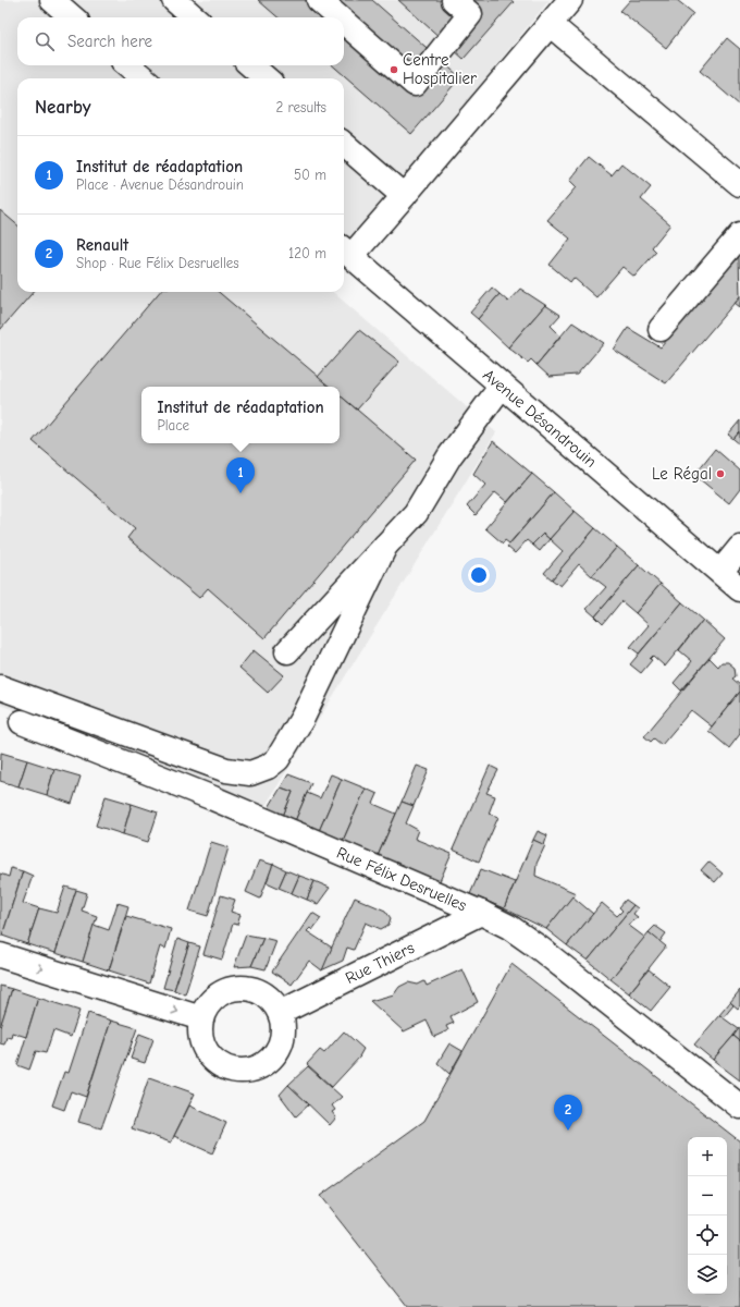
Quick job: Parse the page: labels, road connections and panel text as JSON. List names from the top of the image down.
{
  "streets": {
    "street": ["Avenue Désandrouin", "Rue Félix Desruelles", "Rue Thiers"]
  },
  "crossings": [
    ["Rue Félix Desruelles", "Rue Thiers"]
  ],
  "places": ["Centre Hospitalier", "Le Régal"],
  "page": {
    "search": "Search here",
    "heading": ["Nearby", "2 results"],
    "list": [
      {
        "mark": "1",
        "name": "Institut de réadaptation",
        "note": "Place · Avenue Désandrouin",
        "value": "50 m"
      },
      {
        "mark": "2",
        "name": "Renault",
        "note": "Shop · Rue Félix Desruelles",
        "value": "120 m"
      }
    ],
    "popup": ["Institut de réadaptation", "Place"],
    "pins": ["1", "2"],
    "map_buttons": ["+", "−"]
  }
}
